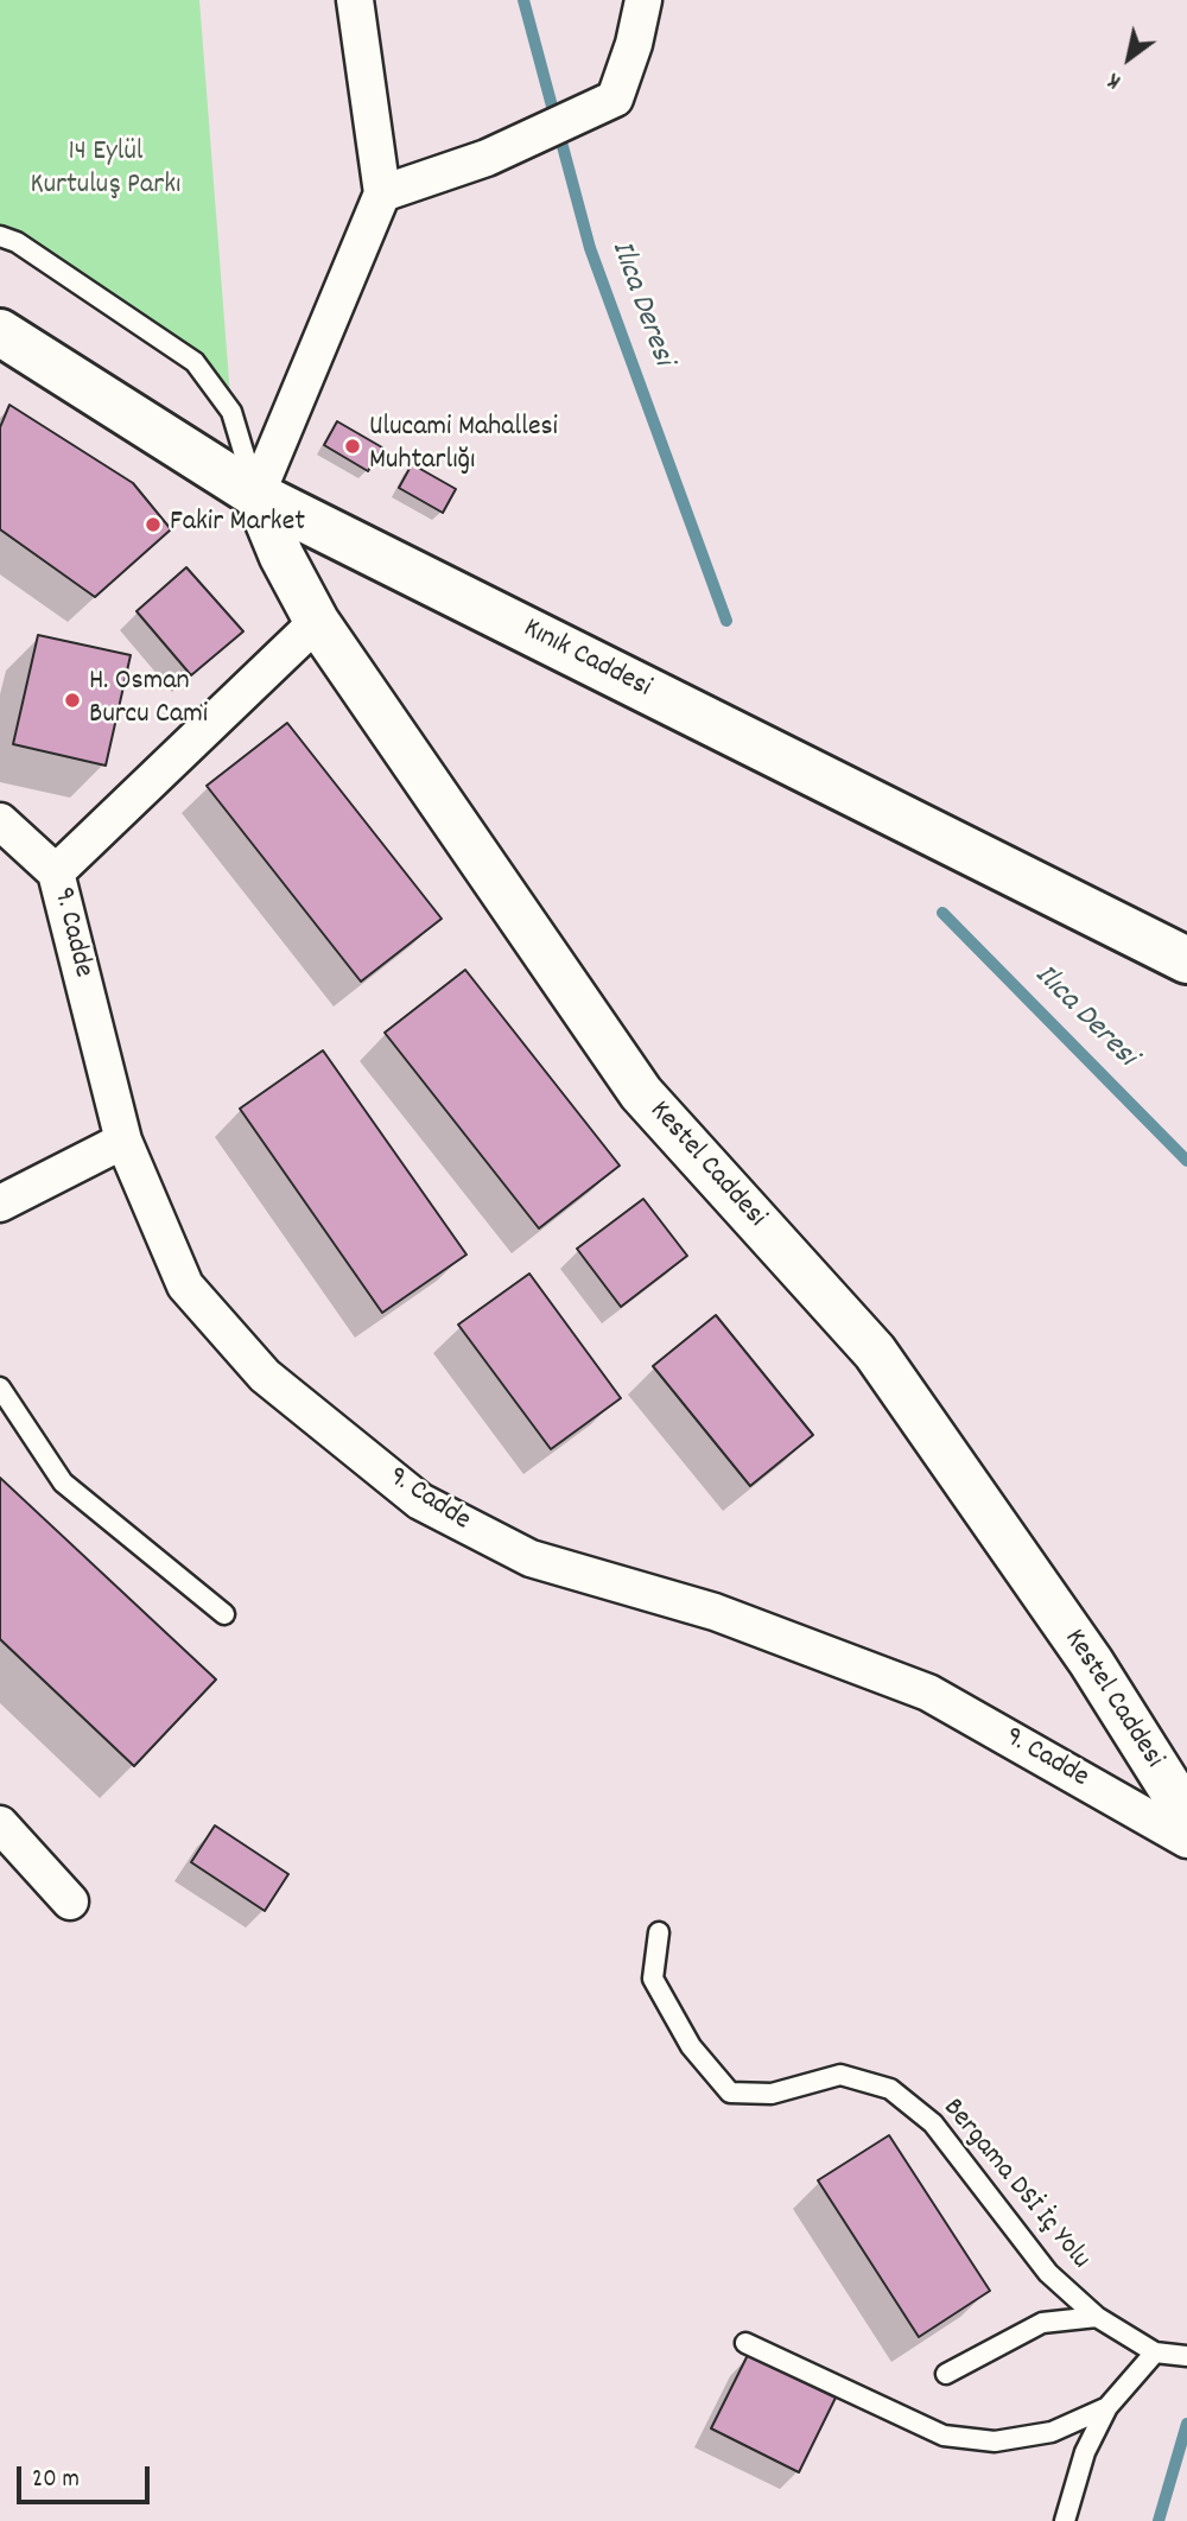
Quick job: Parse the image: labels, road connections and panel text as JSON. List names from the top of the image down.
{
  "streets": {
    "main road": ["Kınık Caddesi"],
    "street": ["9. Cadde", "Kestel Caddesi"],
    "lane": ["Bergama DSİ İç Yolu"]
  },
  "crossings": [
    ["Kınık Caddesi", "Kestel Caddesi"]
  ],
  "water": ["Ilıca Deresi"],
  "parks": ["14 Eylül Kurtuluş Parkı"],
  "places": ["Ulucami Mahallesi Muhtarlığı", "Fakir Market", "H. Osman Burcu Cami"],
  "scale_bar": "20 m",
  "north": "bottom left"
}
